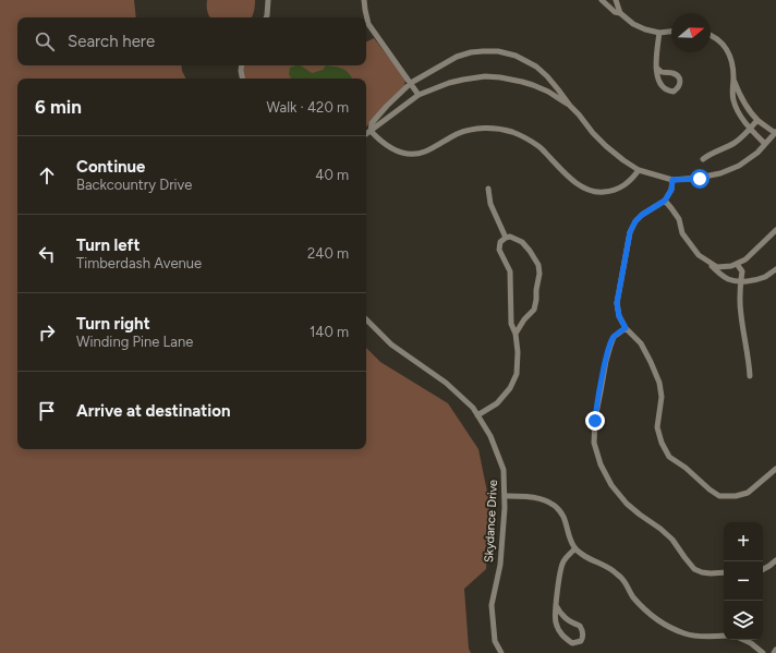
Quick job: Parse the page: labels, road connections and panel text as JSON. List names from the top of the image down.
{
  "streets": {
    "street": ["Skydance Drive"]
  },
  "north": "right",
  "page": {
    "search": "Search here",
    "heading": ["6 min", "Walk · 420 m"],
    "list": [
      ["Continue", "Backcountry Drive", "40 m"],
      ["Turn left", "Timberdash Avenue", "240 m"],
      ["Turn right", "Winding Pine Lane", "140 m"],
      "Arrive at destination"
    ],
    "map_buttons": ["+", "−"]
  }
}
